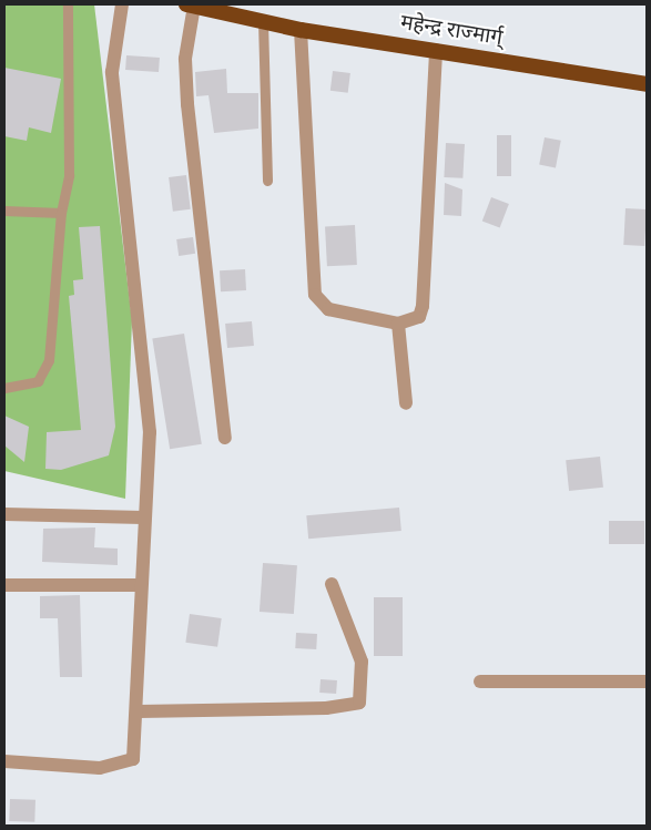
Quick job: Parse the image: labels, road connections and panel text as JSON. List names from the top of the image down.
{
  "streets": {
    "highway": ["महेन्द्र राज्मार्ग्"]
  }
}
